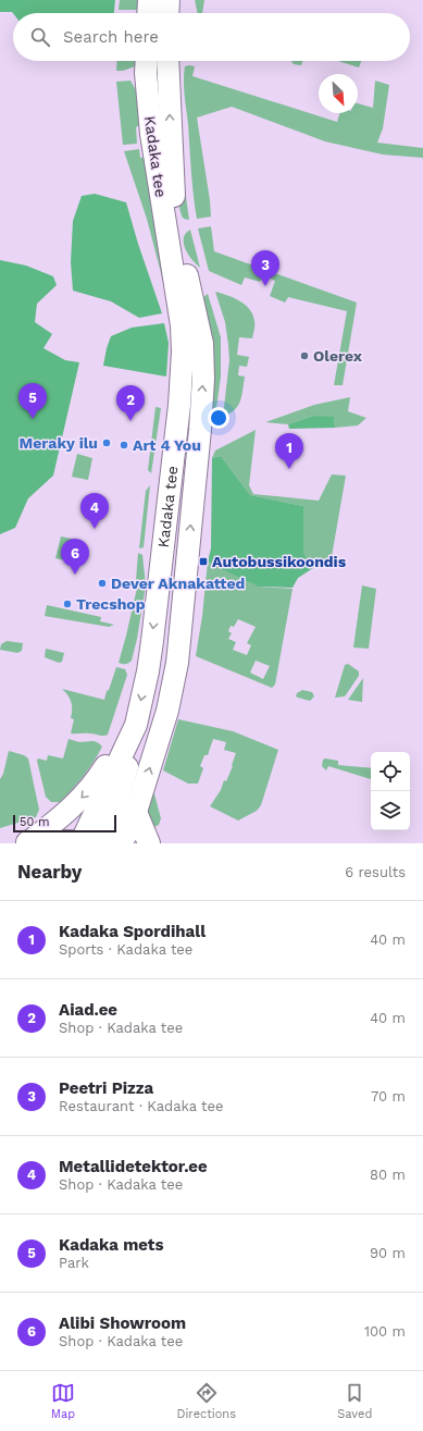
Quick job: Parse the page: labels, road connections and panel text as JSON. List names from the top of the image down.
{
  "streets": {
    "main road": ["Kadaka tee"]
  },
  "places": {
    "other": [
      "Olerex",
      "Meraky ilu",
      "Art 4 You",
      "Dever Aknakatted",
      "Trecshop"
    ],
    "transit": ["Autobussikoondis"]
  },
  "scale_bar": "50 m",
  "north": "bottom right",
  "page": {
    "search": "Search here",
    "pins": [
      "3",
      "5",
      "2",
      "1",
      "4",
      "6"
    ],
    "scale": "50 m",
    "heading": ["Nearby", "6 results"],
    "list": [
      {
        "mark": "1",
        "name": "Kadaka Spordihall",
        "note": "Sports · Kadaka tee",
        "value": "40 m"
      },
      {
        "mark": "2",
        "name": "Aiad.ee",
        "note": "Shop · Kadaka tee",
        "value": "40 m"
      },
      {
        "mark": "3",
        "name": "Peetri Pizza",
        "note": "Restaurant · Kadaka tee",
        "value": "70 m"
      },
      {
        "mark": "4",
        "name": "Metallidetektor.ee",
        "note": "Shop · Kadaka tee",
        "value": "80 m"
      },
      {
        "mark": "5",
        "name": "Kadaka mets",
        "note": "Park",
        "value": "90 m"
      },
      {
        "mark": "6",
        "name": "Alibi Showroom",
        "note": "Shop · Kadaka tee",
        "value": "100 m"
      }
    ],
    "nav": ["Map", "Directions", "Saved"]
  }
}
